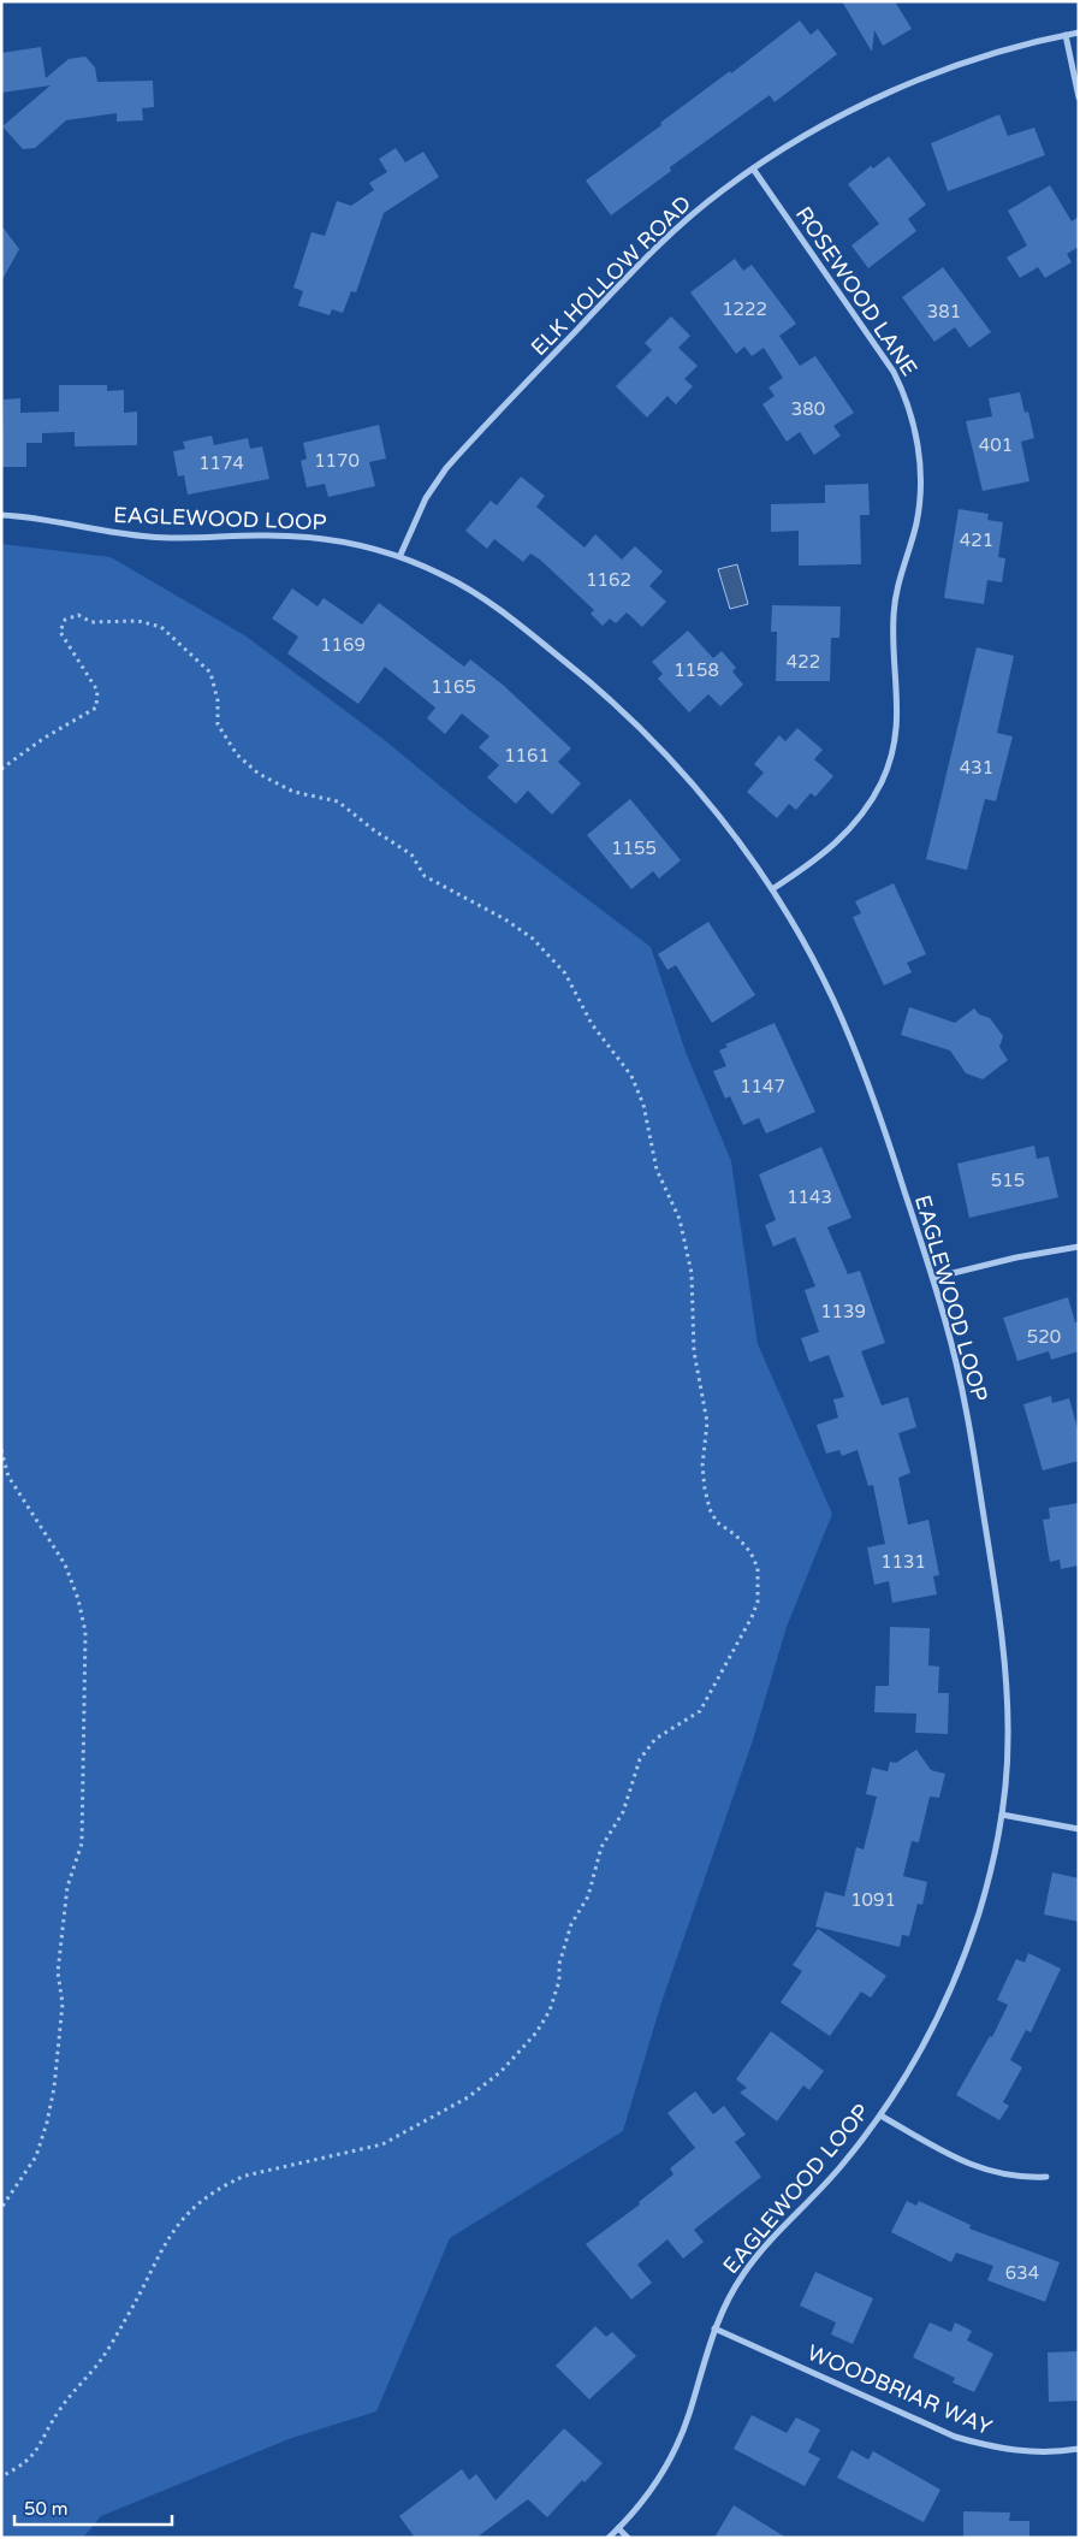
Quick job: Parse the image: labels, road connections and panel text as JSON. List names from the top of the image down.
{
  "streets": {
    "street": [
      "ELK HOLLOW ROAD",
      "ROSEWOOD LANE",
      "EAGLEWOOD LOOP",
      "WOODBRIAR WAY"
    ]
  },
  "crossings": [
    ["ELK HOLLOW ROAD", "ROSEWOOD LANE"],
    ["ELK HOLLOW ROAD", "EAGLEWOOD LOOP"],
    ["ROSEWOOD LANE", "EAGLEWOOD LOOP"],
    ["EAGLEWOOD LOOP", "WOODBRIAR WAY"]
  ],
  "house_numbers": [
    "1222",
    "381",
    "380",
    "401",
    "1170",
    "1174",
    "421",
    "1162",
    "1169",
    "422",
    "1158",
    "1165",
    "1161",
    "431",
    "1155",
    "1147",
    "515",
    "1143",
    "1139",
    "520",
    "1131",
    "1091",
    "634"
  ],
  "scale_bar": "50 m"
}
